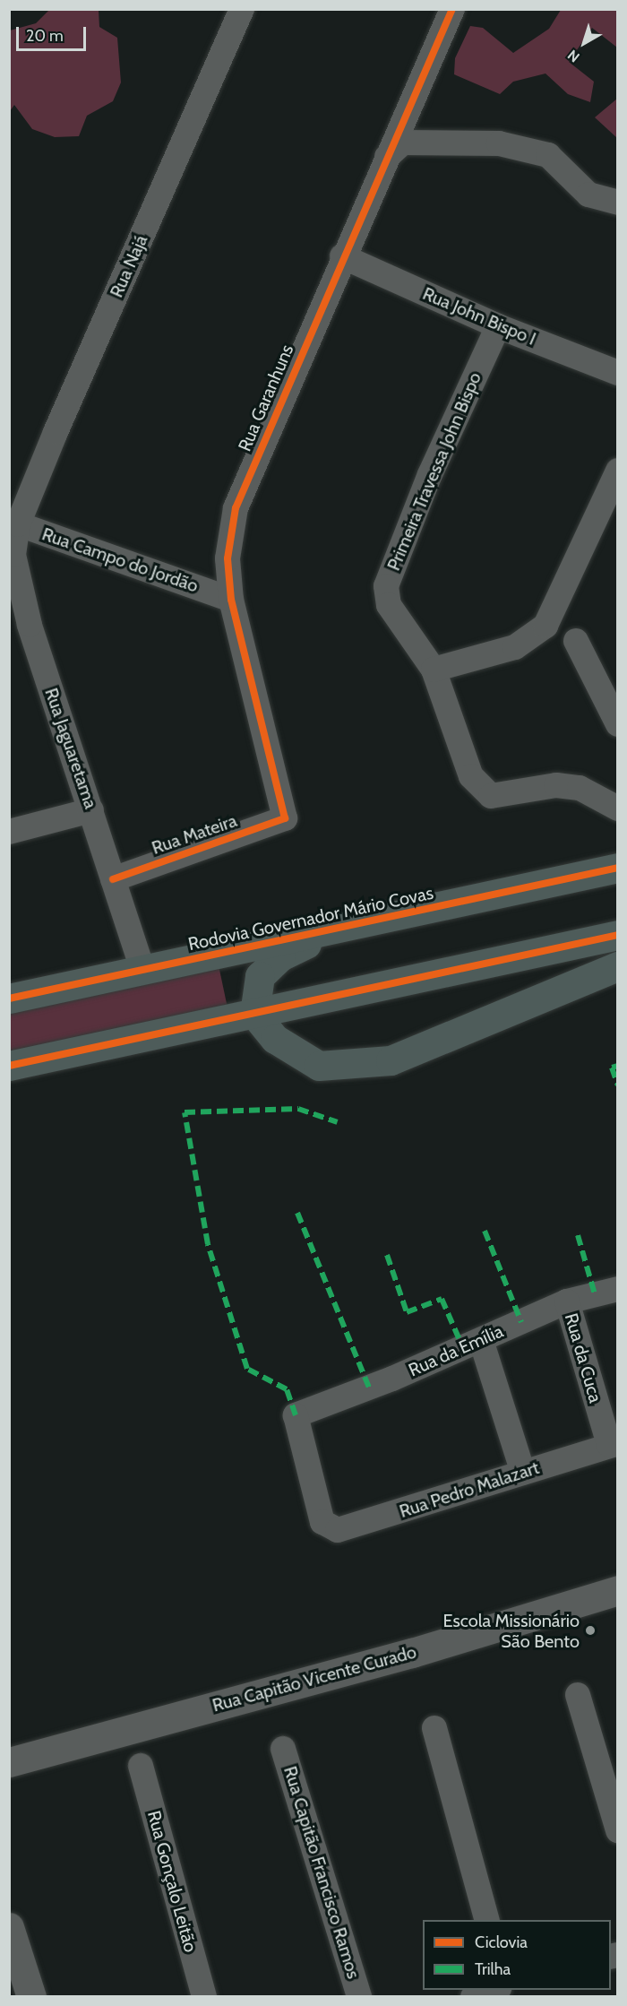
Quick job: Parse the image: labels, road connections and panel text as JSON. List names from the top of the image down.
{
  "streets": {
    "highway": ["Rodovia Governador Mário Covas"],
    "street": [
      "Rua Najá",
      "Rua John Bispo I",
      "Rua Garanhuns",
      "Primeira Travessa John Bispo",
      "Rua Campo do Jordão",
      "Rua Jaguaretama",
      "Rua Mateira",
      "Rua da Emília",
      "Rua da Cuca",
      "Rua Pedro Malazart",
      "Rua Capitão Vicente Curado",
      "Rua Capitão Francisco Ramos",
      "Rua Gonçalo Leitão"
    ]
  },
  "crossings": [
    ["Rua Najá", "Rua Campo do Jordão"],
    ["Rua Najá", "Rua Jaguaretama"],
    ["Rua John Bispo I", "Rua Garanhuns"],
    ["Rua John Bispo I", "Primeira Travessa John Bispo"],
    ["Rua Garanhuns", "Rua Campo do Jordão"],
    ["Rua Garanhuns", "Rua Mateira"],
    ["Rua Campo do Jordão", "Rua Jaguaretama"],
    ["Rua Jaguaretama", "Rua Mateira"],
    ["Rua Jaguaretama", "Rodovia Governador Mário Covas"],
    ["Rua da Emília", "Rua da Cuca"],
    ["Rua da Emília", "Rua Pedro Malazart"],
    ["Rua da Cuca", "Rua Pedro Malazart"]
  ],
  "places": ["Escola Missionário São Bento"],
  "legend": ["Ciclovia", "Trilha"],
  "scale_bar": "20 m",
  "north": "bottom left"
}
